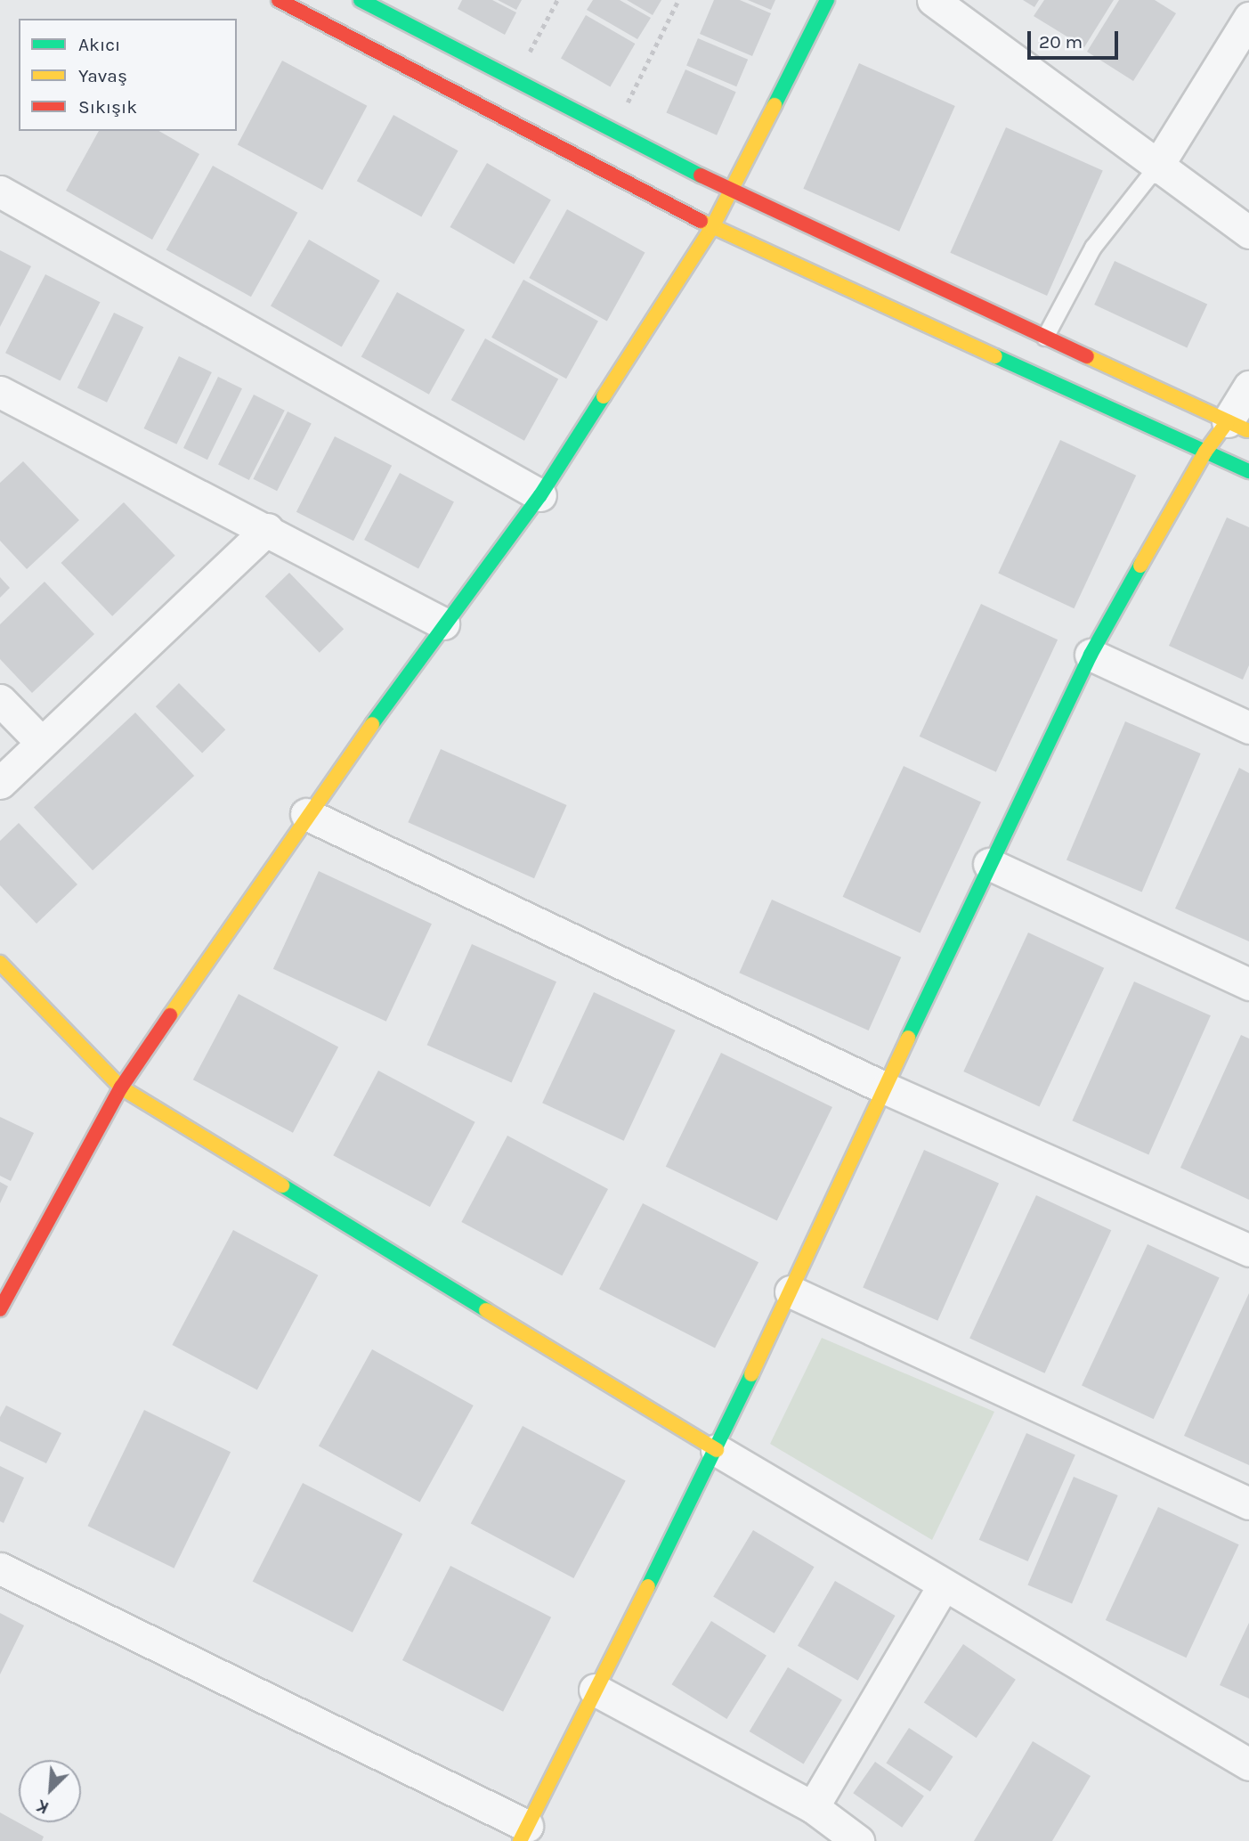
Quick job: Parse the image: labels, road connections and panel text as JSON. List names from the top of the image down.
{
  "legend": ["Akıcı", "Yavaş", "Sıkışık"],
  "scale_bar": "20 m",
  "north": "bottom left"
}
